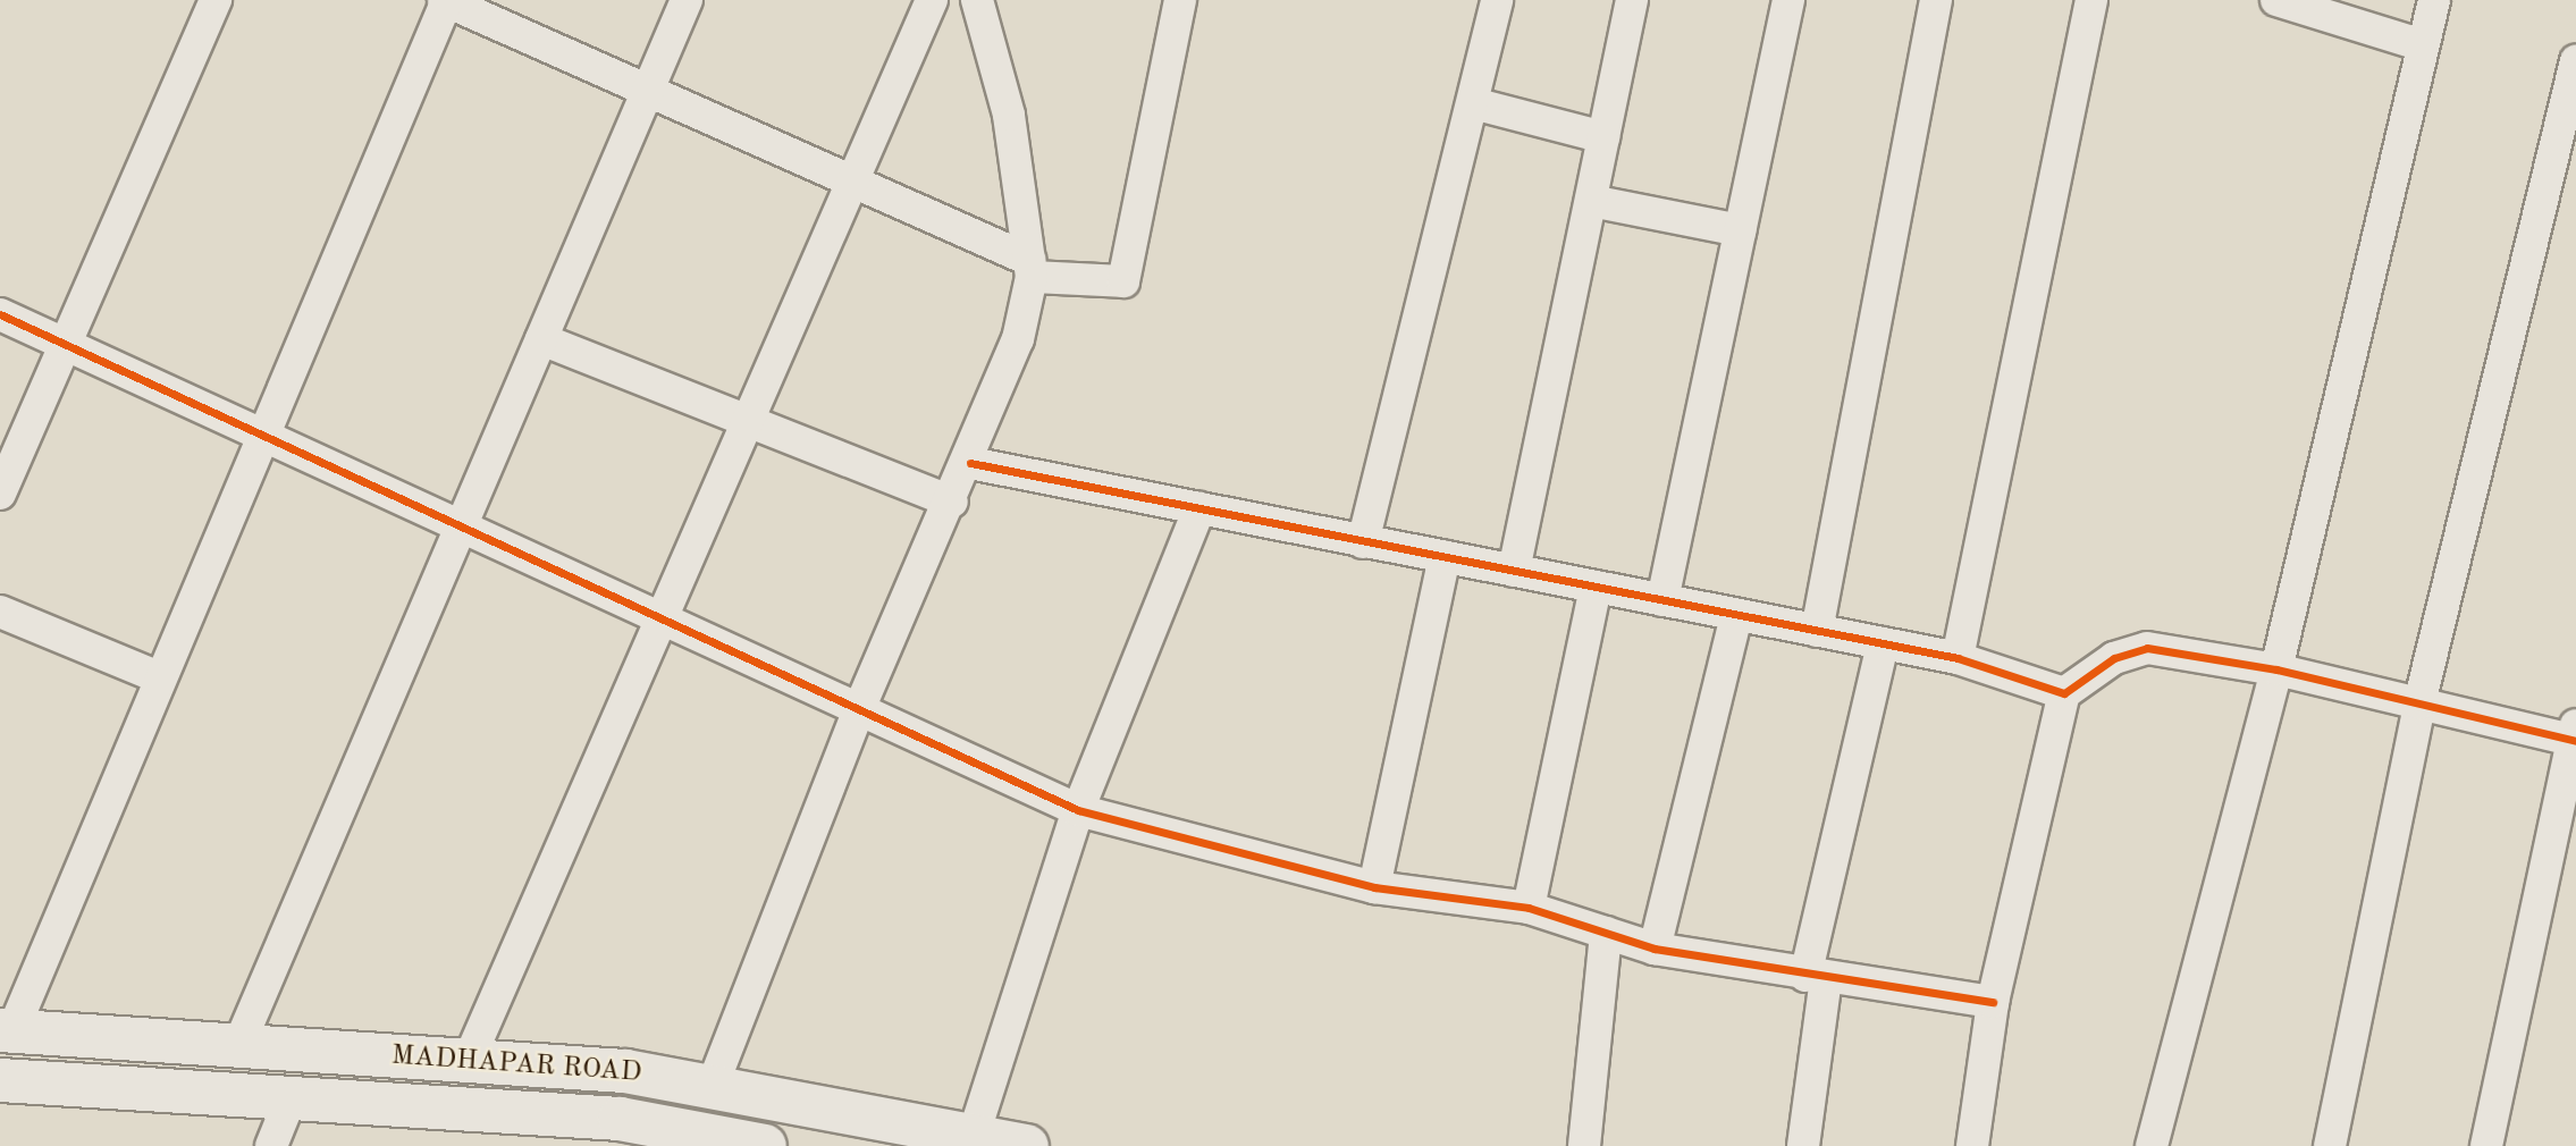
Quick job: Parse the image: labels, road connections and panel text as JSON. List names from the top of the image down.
{
  "streets": {
    "main road": ["MADHAPAR ROAD"]
  }
}
